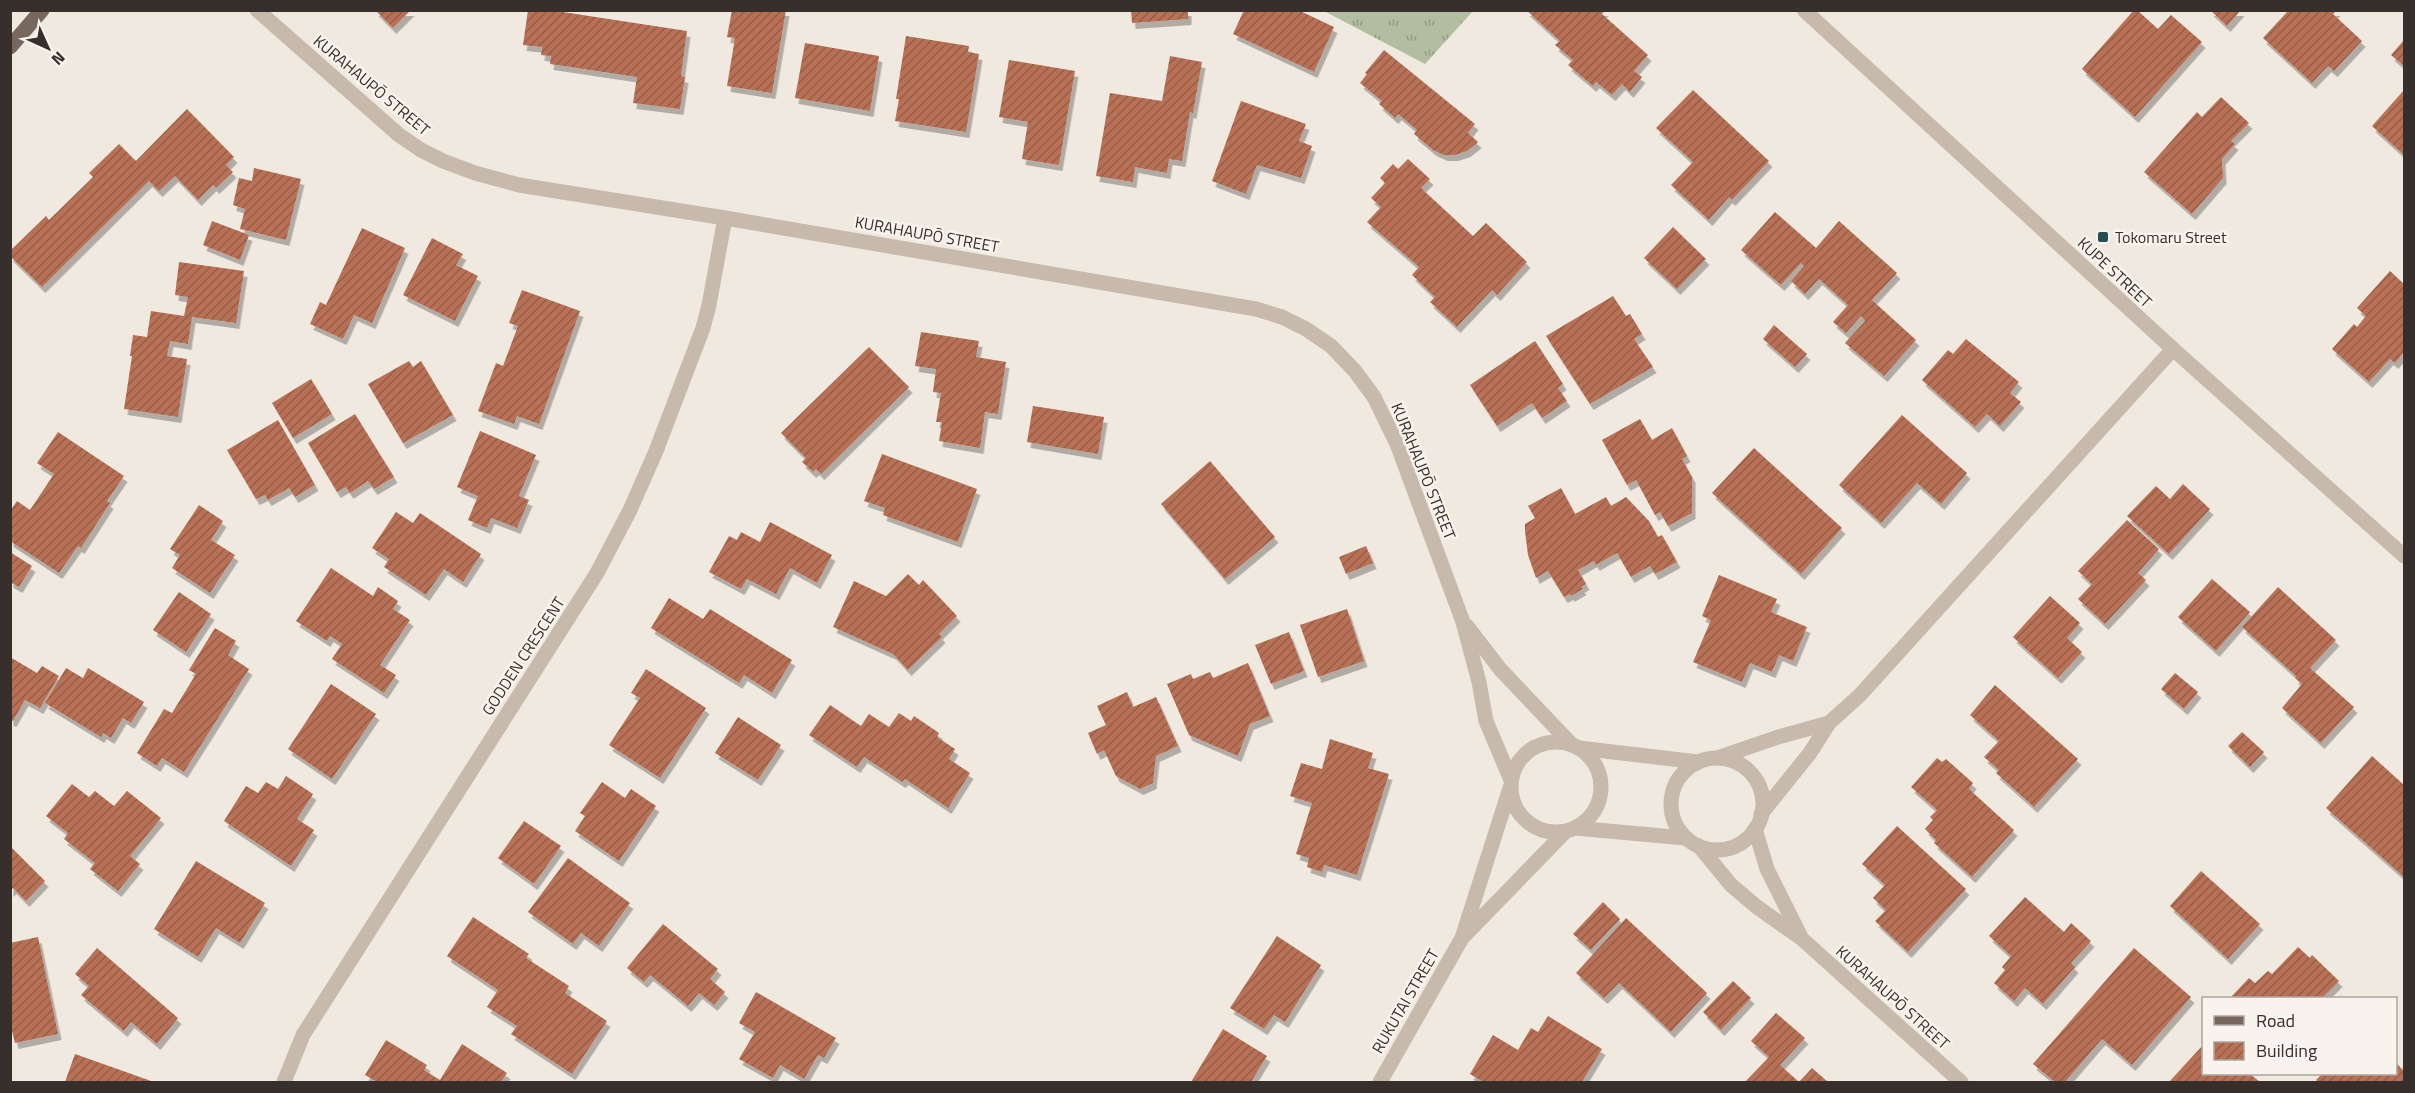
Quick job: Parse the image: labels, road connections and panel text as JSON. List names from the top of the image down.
{
  "streets": {
    "street": [
      "KURAHAUPŌ STREET",
      "KUPE STREET",
      "GODDEN CRESCENT",
      "RUKUTAI STREET"
    ]
  },
  "crossings": [
    ["KURAHAUPŌ STREET", "GODDEN CRESCENT"],
    ["KURAHAUPŌ STREET", "RUKUTAI STREET"]
  ],
  "places": {
    "transit": ["Tokomaru Street"]
  },
  "legend": ["Road", "Building"],
  "north": "bottom right"
}
